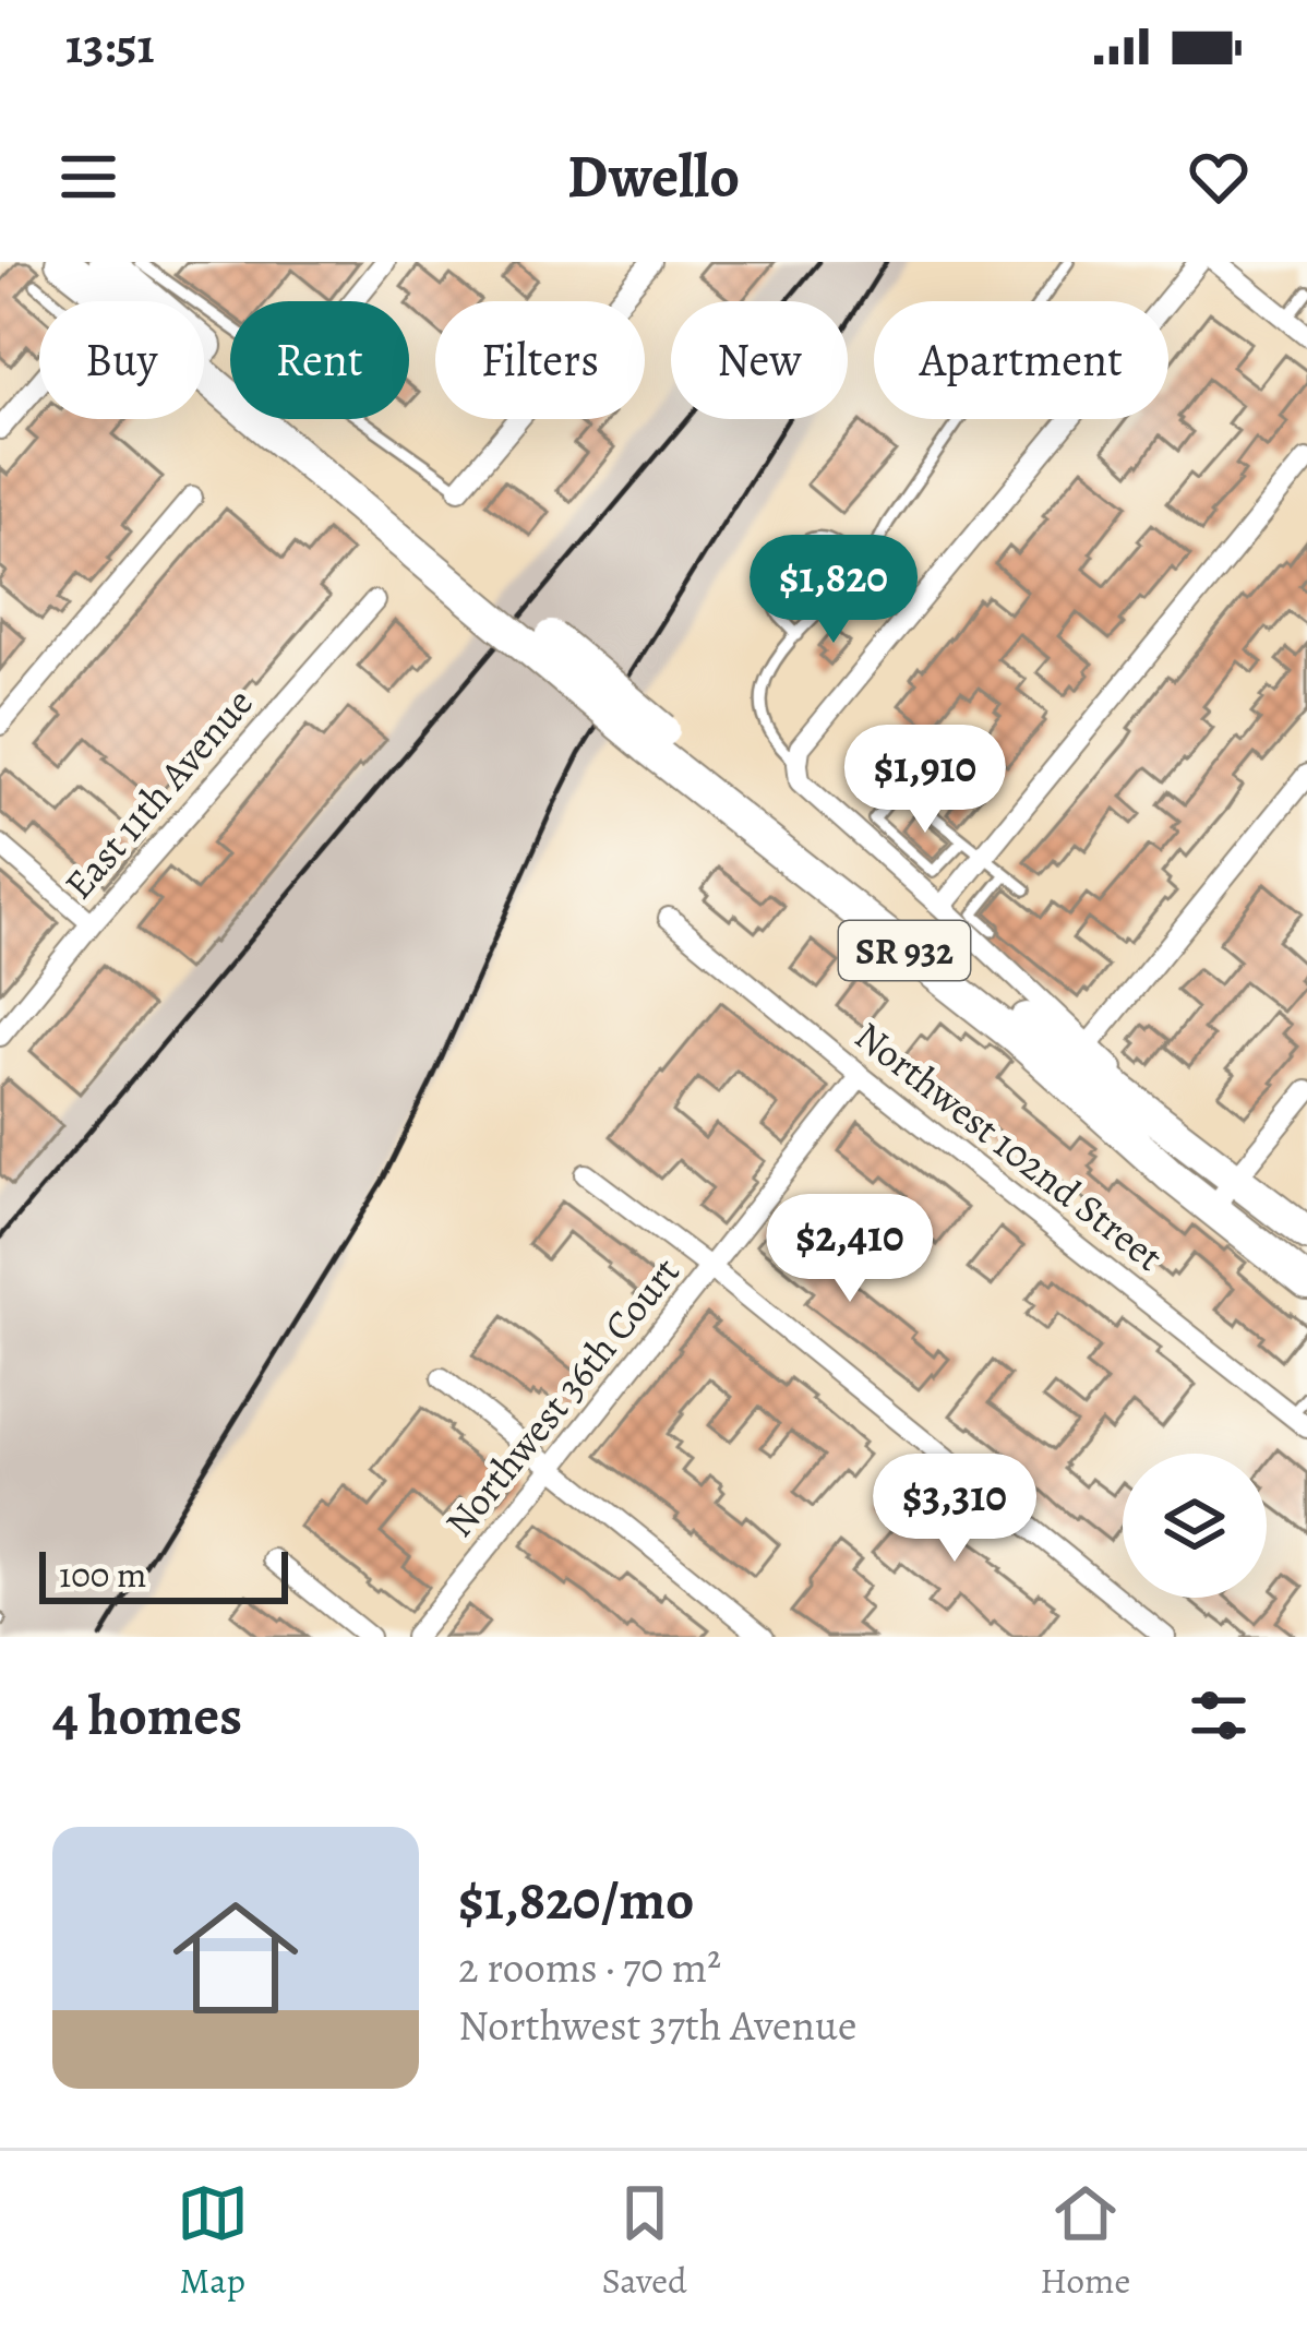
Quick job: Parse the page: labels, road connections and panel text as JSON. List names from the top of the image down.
{
  "streets": {
    "main road": ["SR 932"],
    "street": ["East 11th Avenue", "Northwest 102nd Street", "Northwest 36th Court"]
  },
  "crossings": [
    ["Northwest 102nd Street", "Northwest 36th Court"]
  ],
  "scale_bar": "100 m",
  "page": {
    "status": "13:51",
    "header": "Dwello",
    "chip": [
      "Buy",
      "Rent",
      "Filters",
      "New",
      "Apartment"
    ],
    "price": [
      "$1,820",
      "$1,910",
      "$2,410",
      "$3,310"
    ],
    "scale": "100 m",
    "heading": "4 homes",
    "list": [
      {
        "name": "$1,820/mo",
        "note": "2 rooms · 70 m² · Northwest 37th Avenue"
      }
    ],
    "tabs": ["Map", "Saved", "Home"]
  }
}
